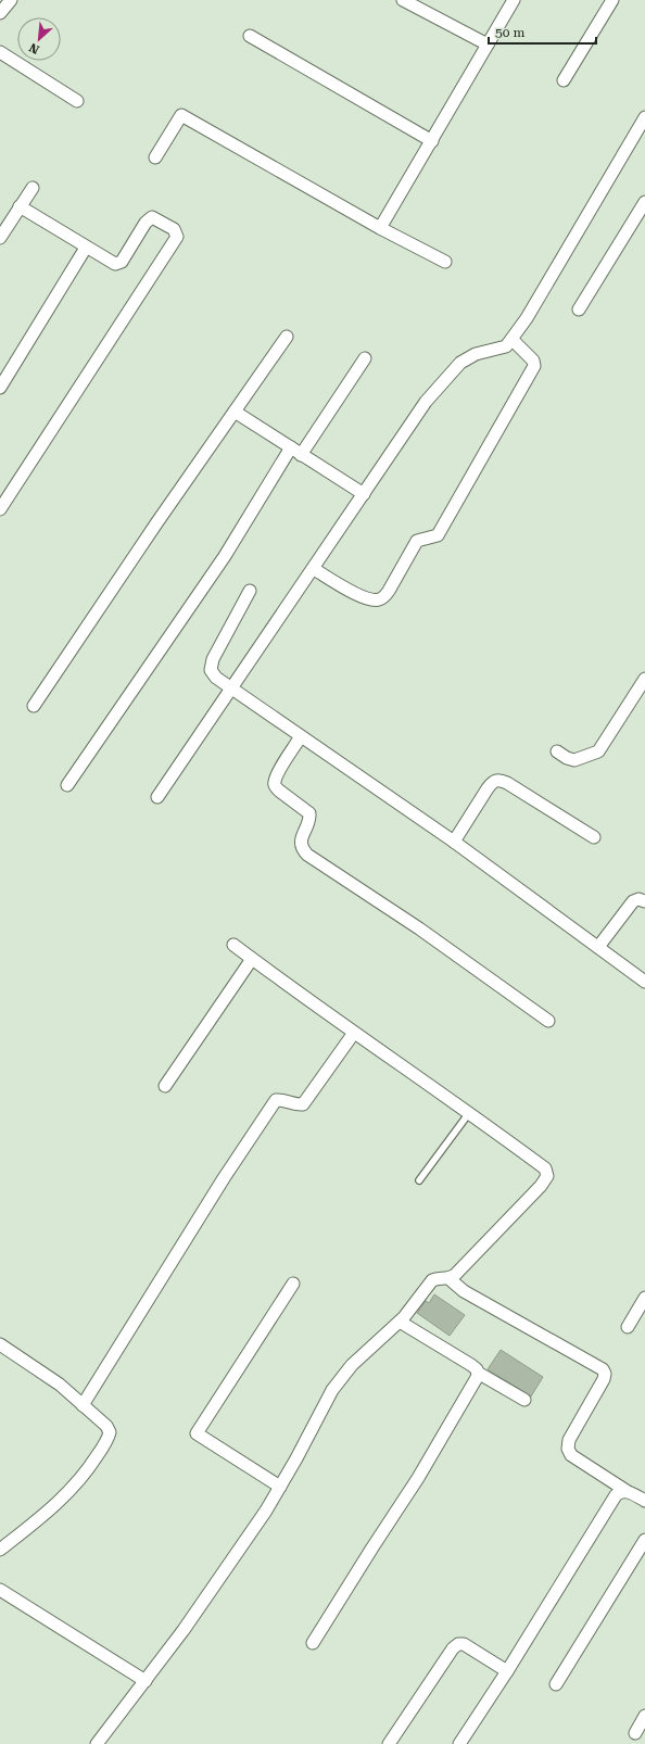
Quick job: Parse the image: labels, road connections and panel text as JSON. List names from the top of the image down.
{
  "scale_bar": "50 m",
  "north": "bottom left"
}
